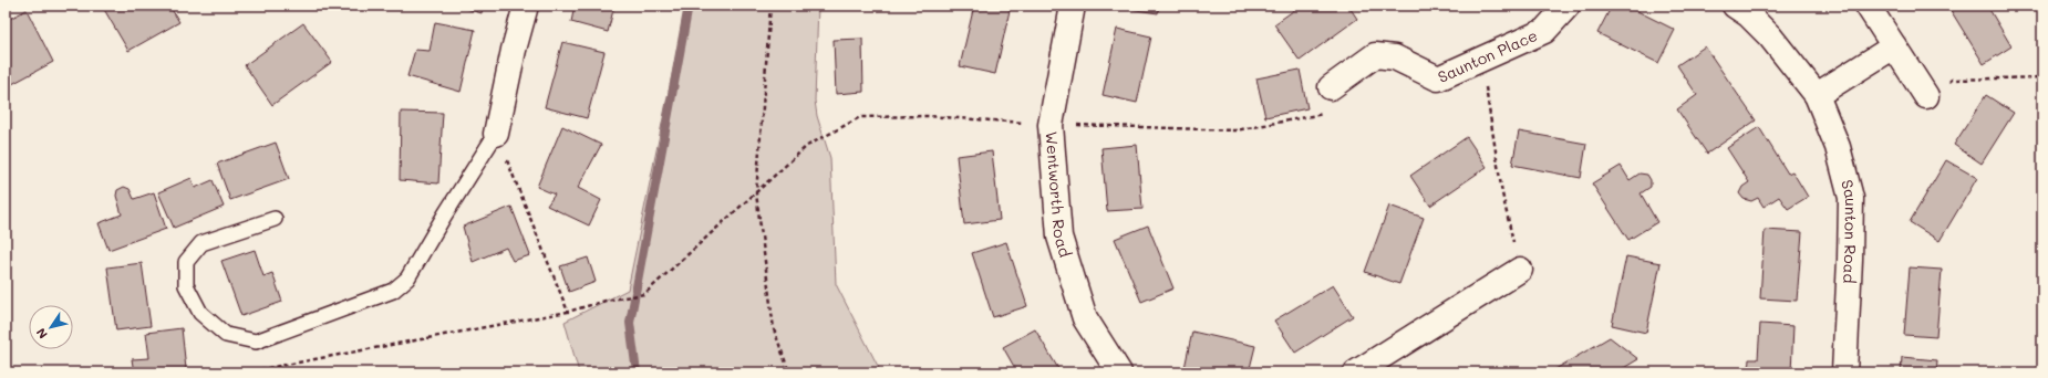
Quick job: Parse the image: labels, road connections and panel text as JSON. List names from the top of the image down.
{
  "streets": {
    "street": ["Saunton Place", "Wentworth Road", "Saunton Road"]
  },
  "north": "bottom left"
}
